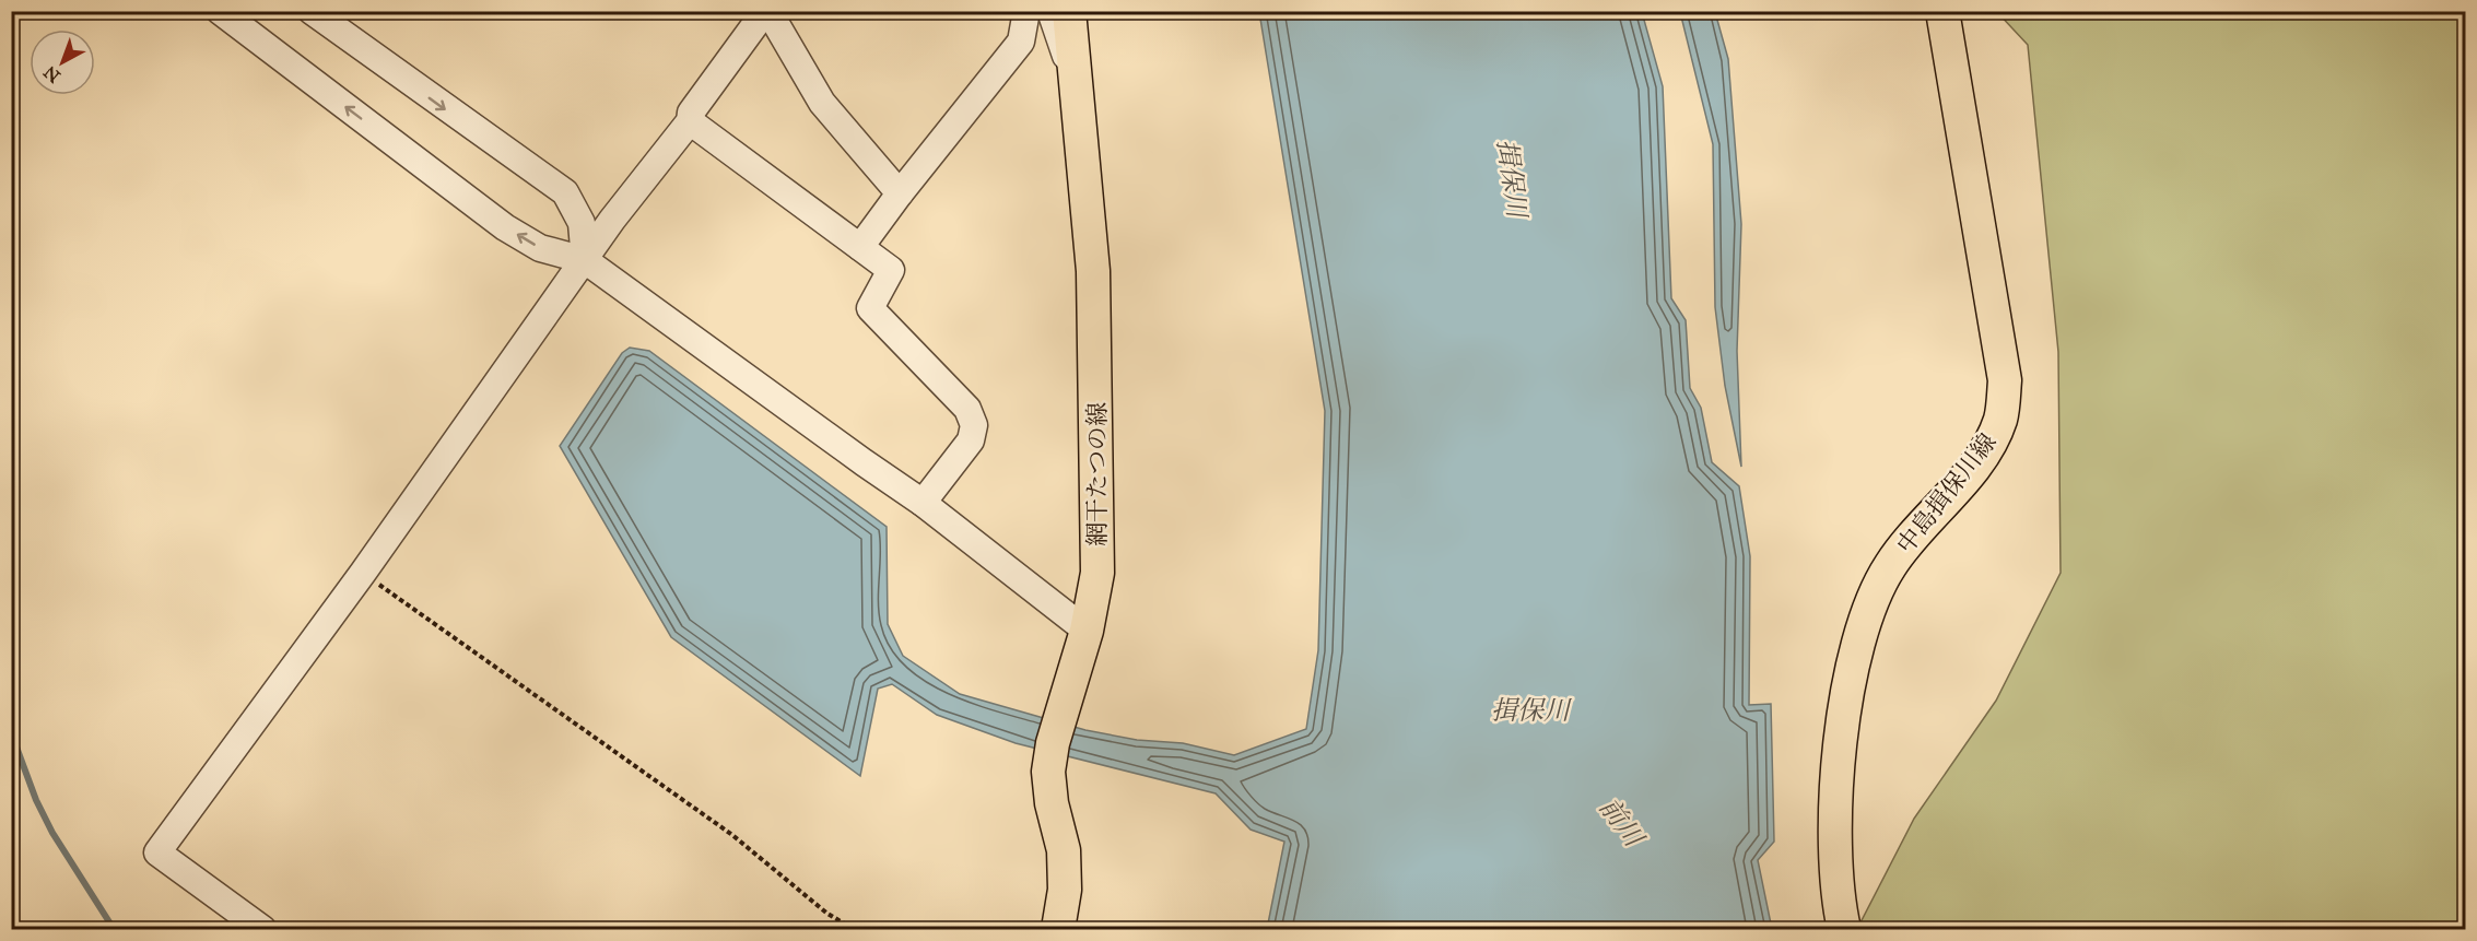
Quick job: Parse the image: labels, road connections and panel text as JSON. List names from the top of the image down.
{
  "streets": {
    "main road": ["網干たつの線", "中島揖保川線"]
  },
  "water": ["揖保川", "前川"],
  "north": "bottom left"
}
